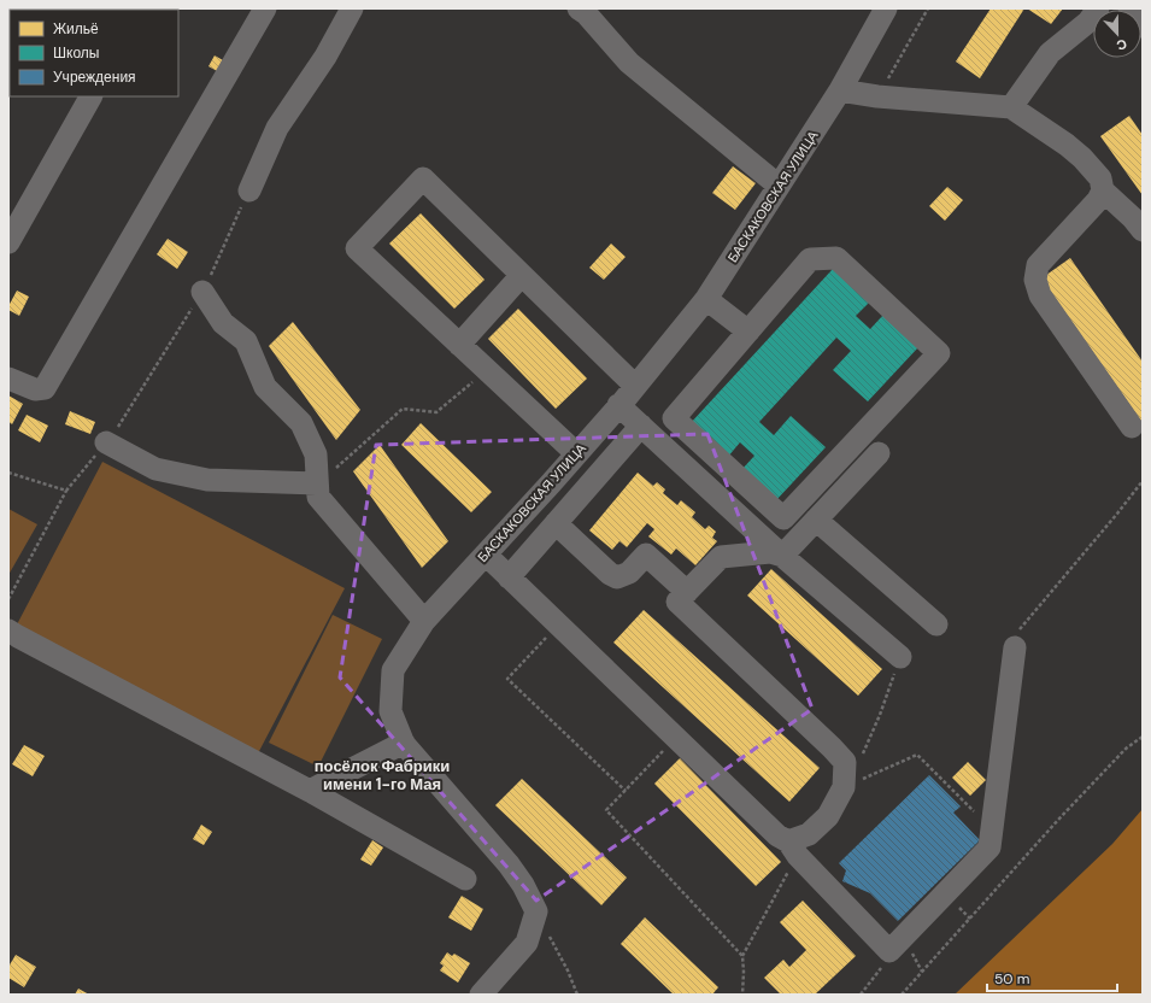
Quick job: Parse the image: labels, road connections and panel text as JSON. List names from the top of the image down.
{
  "streets": {
    "street": ["БАСКАКОВСКАЯ УЛИЦА"]
  },
  "districts": ["посёлок Фабрики имени 1-го Мая"],
  "legend": ["Жильё", "Школы", "Учреждения"],
  "scale_bar": "50 m",
  "north": "bottom"
}
